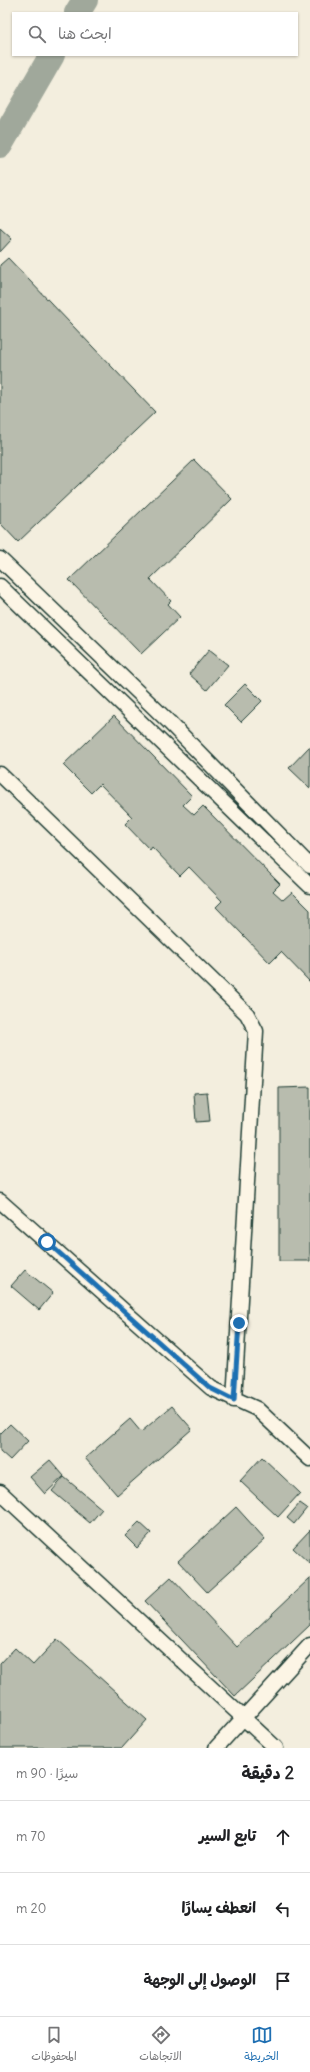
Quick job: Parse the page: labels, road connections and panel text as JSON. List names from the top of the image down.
{
  "page": {
    "search": "ابحث هنا",
    "heading": ["2 دقيقة", "سيرًا · 90 m"],
    "list": [
      ["تابع السير", "70 m"],
      ["انعطف يسارًا", "20 m"],
      "الوصول إلى الوجهة"
    ],
    "nav": ["الخريطة", "الاتجاهات", "المحفوظات"]
  }
}
